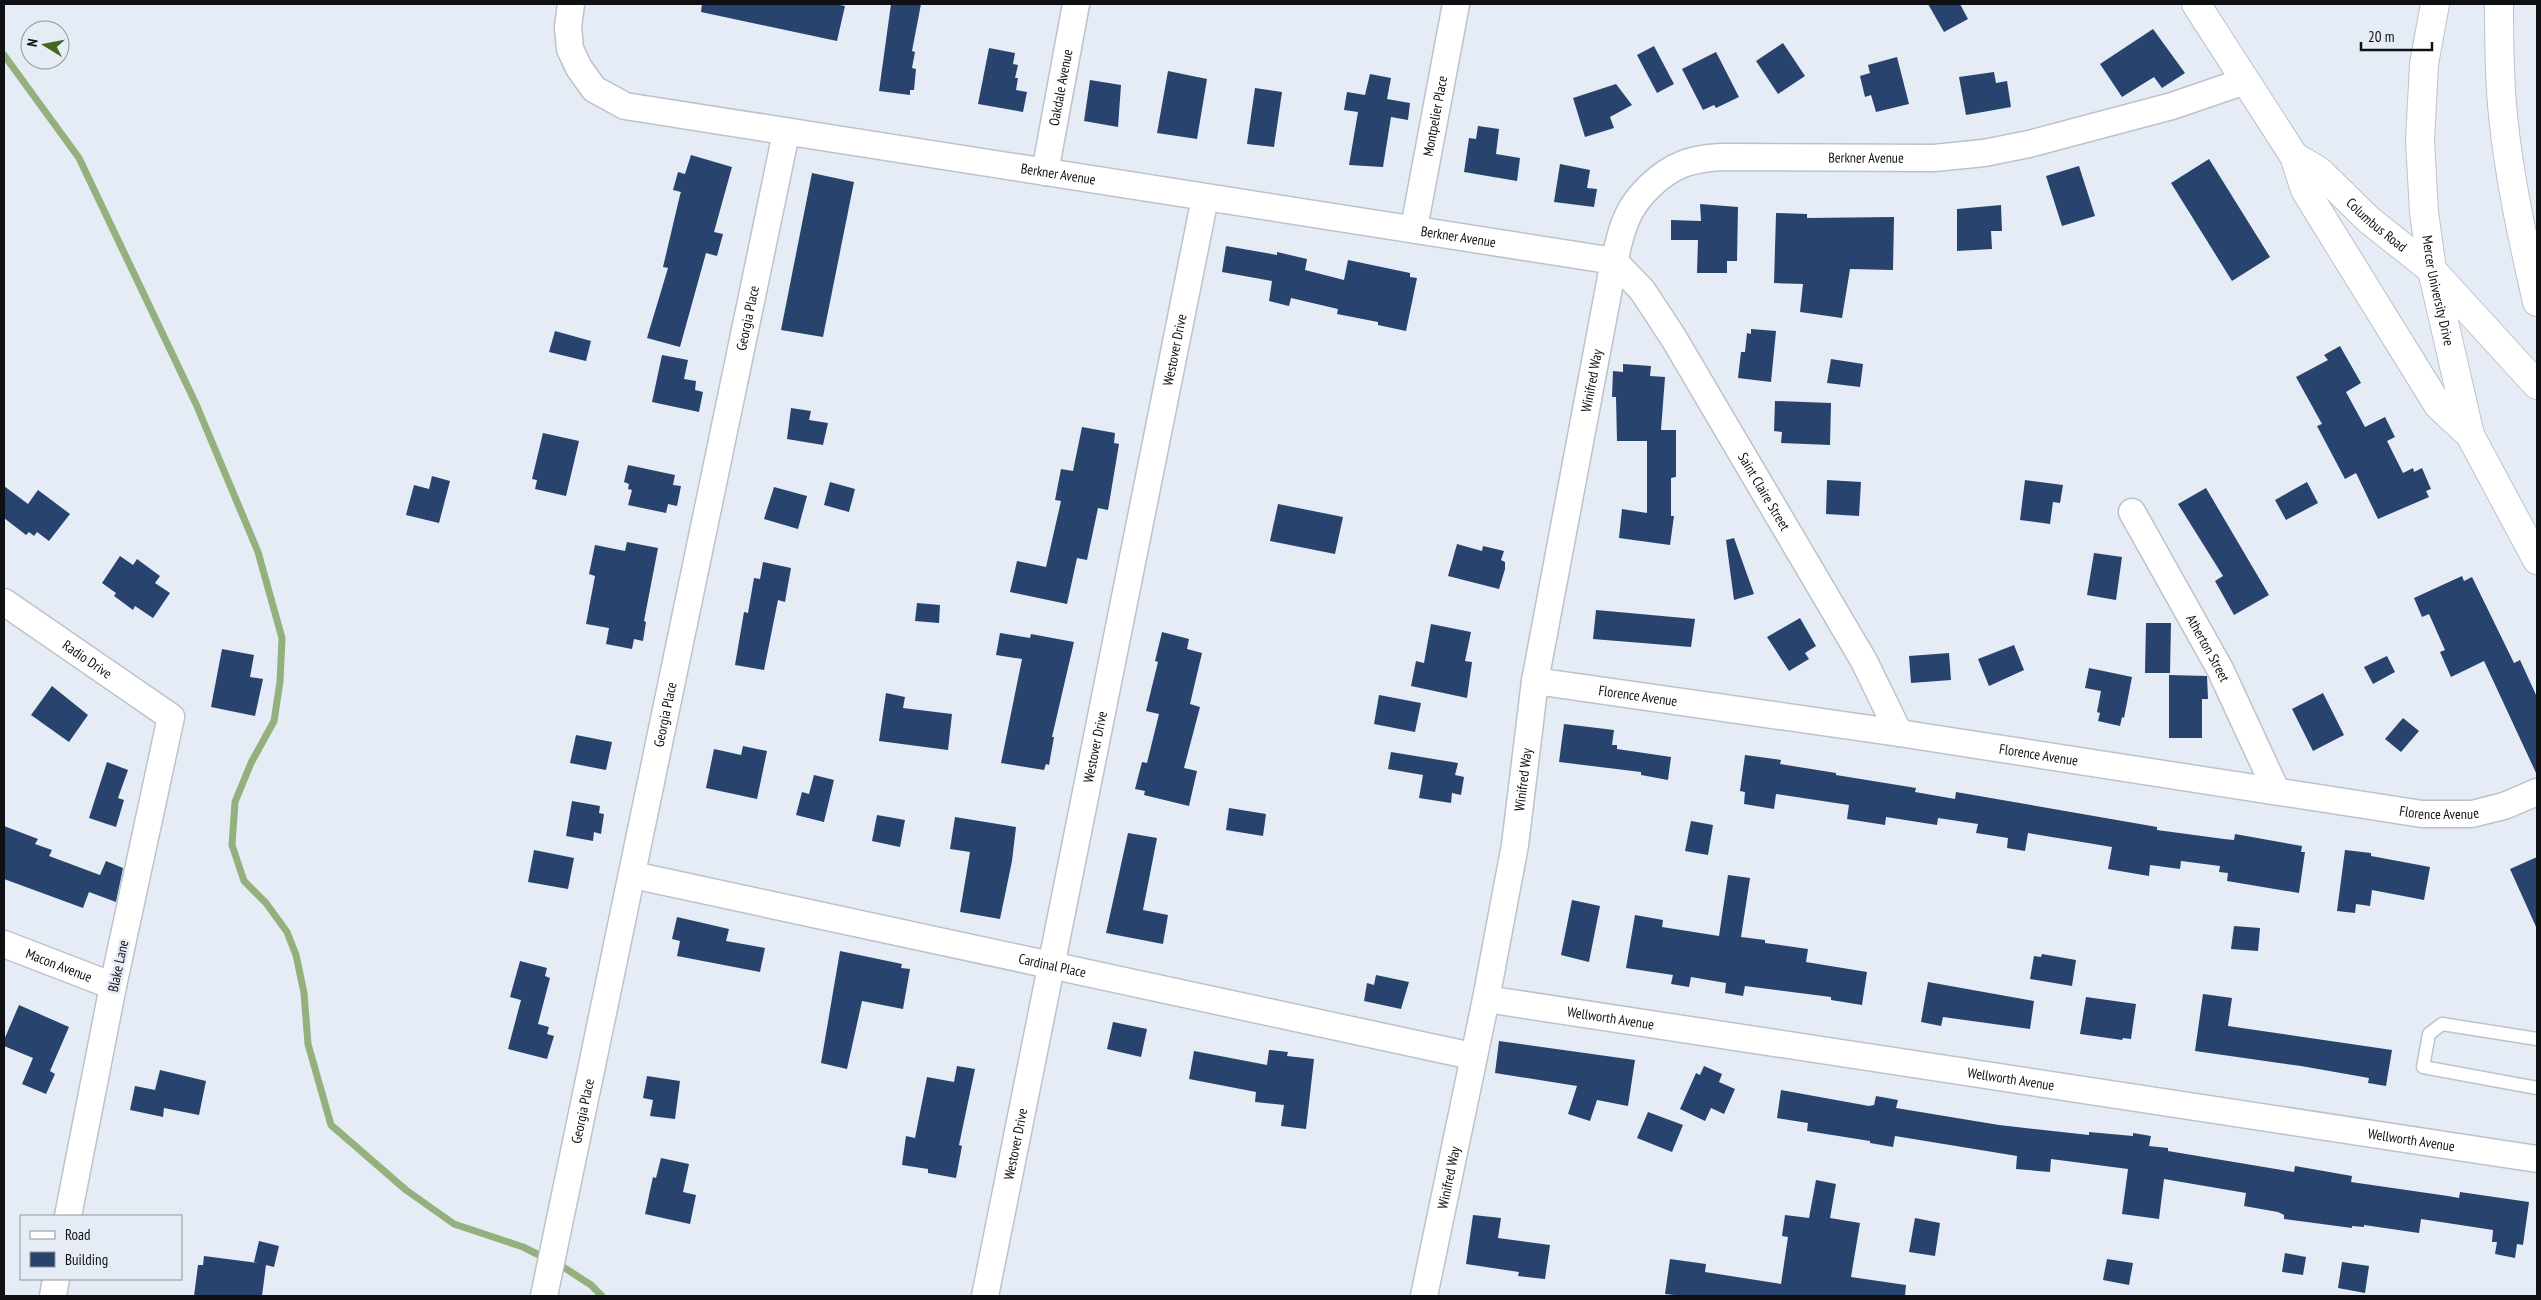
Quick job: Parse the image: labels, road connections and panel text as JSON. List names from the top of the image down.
{
  "streets": {
    "main road": ["Columbus Road", "Mercer University Drive"],
    "street": [
      "Oakdale Avenue",
      "Montpelier Place",
      "Berkner Avenue",
      "Georgia Place",
      "Westover Drive",
      "Winifred Way",
      "Saint Claire Street",
      "Atherton Street",
      "Radio Drive",
      "Florence Avenue",
      "Macon Avenue",
      "Blake Lane",
      "Cardinal Place",
      "Wellworth Avenue"
    ]
  },
  "crossings": [
    ["Oakdale Avenue", "Berkner Avenue"],
    ["Montpelier Place", "Berkner Avenue"],
    ["Berkner Avenue", "Columbus Road"],
    ["Berkner Avenue", "Georgia Place"],
    ["Berkner Avenue", "Westover Drive"],
    ["Berkner Avenue", "Winifred Way"],
    ["Berkner Avenue", "Saint Claire Street"],
    ["Columbus Road", "Mercer University Drive"],
    ["Georgia Place", "Cardinal Place"],
    ["Westover Drive", "Cardinal Place"],
    ["Winifred Way", "Saint Claire Street"],
    ["Winifred Way", "Florence Avenue"],
    ["Winifred Way", "Cardinal Place"],
    ["Winifred Way", "Wellworth Avenue"],
    ["Saint Claire Street", "Florence Avenue"],
    ["Atherton Street", "Florence Avenue"],
    ["Radio Drive", "Blake Lane"],
    ["Macon Avenue", "Blake Lane"]
  ],
  "legend": ["Road", "Building"],
  "scale_bar": "20 m",
  "north": "left"
}
